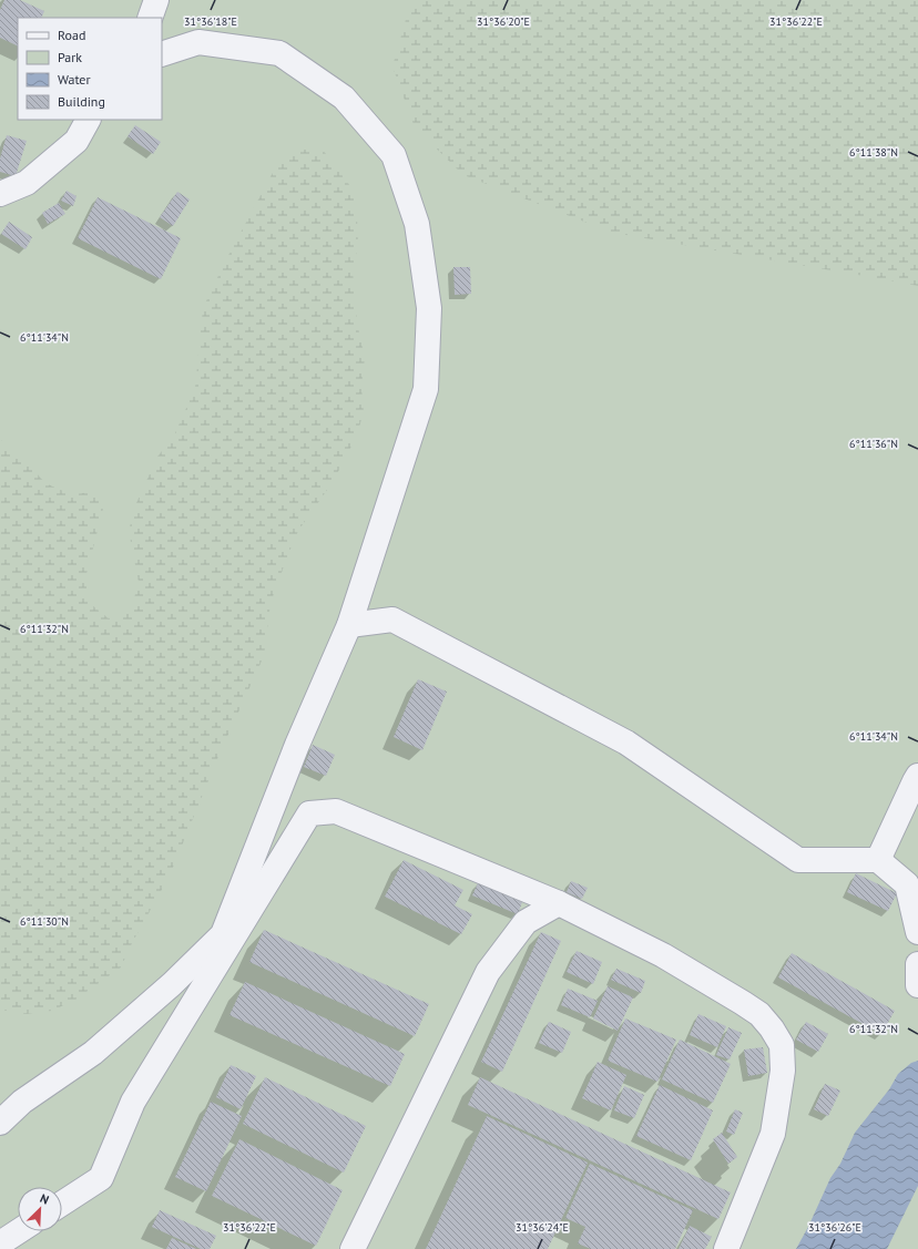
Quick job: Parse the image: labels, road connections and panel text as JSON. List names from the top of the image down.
{
  "legend": [
    "Road",
    "Park",
    "Water",
    "Building"
  ],
  "north": "top right",
  "coordinates": [
    "31°36'18\"E",
    "31°36'20\"E",
    "31°36'22\"E",
    "6°11'38\"N",
    "6°11'34\"N",
    "6°11'36\"N",
    "6°11'32\"N",
    "6°11'30\"N",
    "31°36'24\"E",
    "31°36'26\"E"
  ]
}
